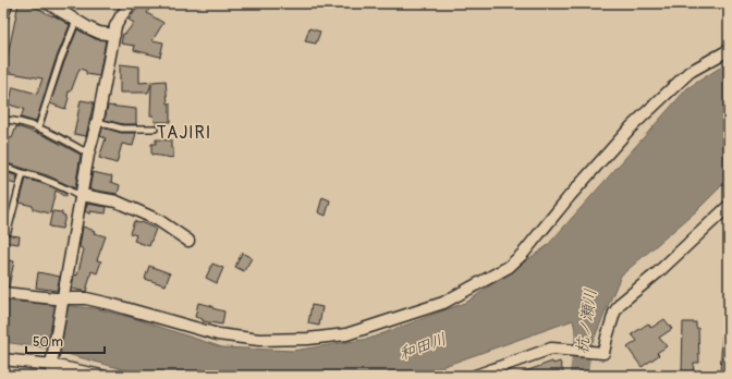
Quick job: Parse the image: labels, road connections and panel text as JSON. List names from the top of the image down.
{
  "districts": ["TAJIRI"],
  "water": ["杭ノ瀬川", "和田川"],
  "scale_bar": "50 m"
}
